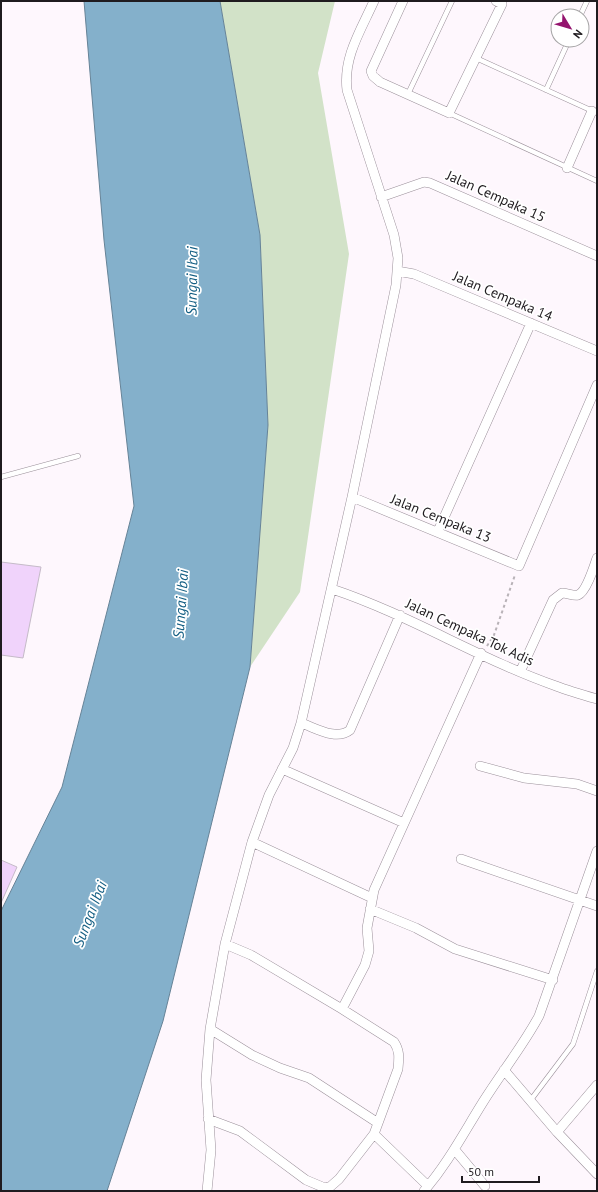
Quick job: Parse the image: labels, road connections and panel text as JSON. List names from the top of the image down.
{
  "streets": {
    "street": [
      "Jalan Cempaka 15",
      "Jalan Cempaka 14",
      "Jalan Cempaka 13",
      "Jalan Cempaka Tok Adis"
    ]
  },
  "water": ["Sungai Ibai"],
  "scale_bar": "50 m",
  "north": "bottom right"
}
